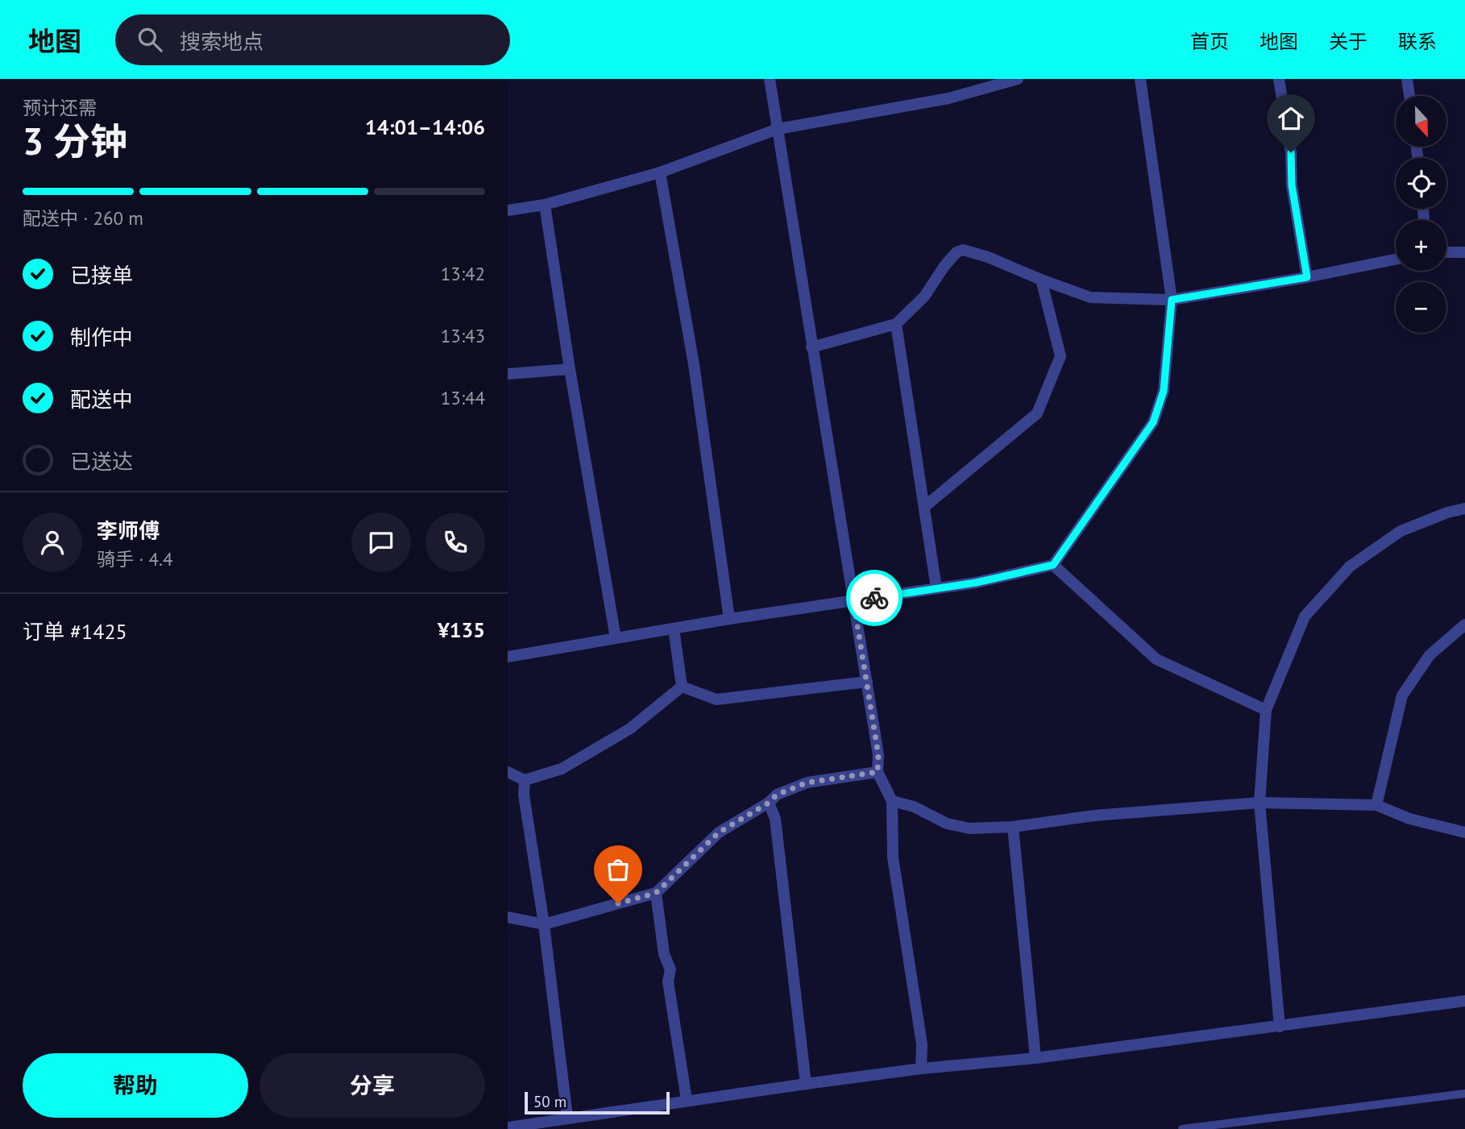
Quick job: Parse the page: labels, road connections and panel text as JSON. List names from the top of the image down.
{
  "scale_bar": "50 m",
  "north": "bottom",
  "page": {
    "header": "地图",
    "search": "搜索地点",
    "nav": [
      "首页",
      "地图",
      "关于",
      "联系"
    ],
    "heading": ["3 分钟", "预计还需", "14:01–14:06"],
    "panel": [
      "李师傅",
      "骑手 · 4.4",
      "订单 #1425",
      "¥135"
    ],
    "map_buttons": ["+", "−"],
    "bar": "配送中 · 260 m",
    "list": [
      ["已接单", "13:42"],
      ["制作中", "13:43"],
      ["配送中", "13:44"],
      "已送达"
    ],
    "buttons": ["帮助", "分享"],
    "scale": "50 m"
  }
}
